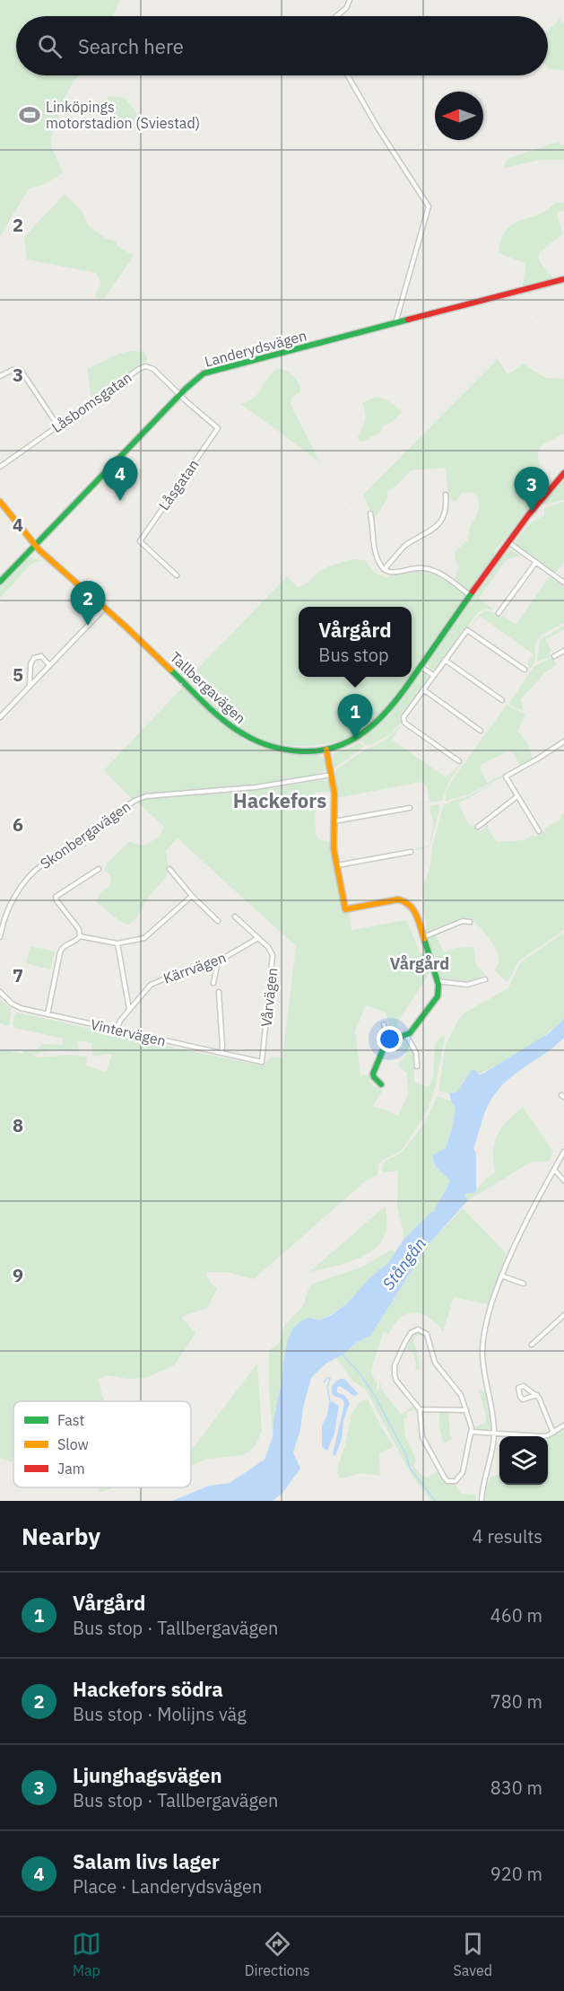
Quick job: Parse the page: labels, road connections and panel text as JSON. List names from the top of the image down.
{
  "streets": {
    "street": [
      "Landerydsvägen",
      "Låsbomsgatan",
      "Låsgatan",
      "Tallbergavägen",
      "Skonbergavägen",
      "Kärrvägen",
      "Vårvägen",
      "Vintervägen"
    ]
  },
  "crossings": [
    ["Landerydsvägen", "Låsbomsgatan"],
    ["Landerydsvägen", "Låsgatan"],
    ["Landerydsvägen", "Tallbergavägen"],
    ["Låsbomsgatan", "Låsgatan"],
    ["Kärrvägen", "Vårvägen"],
    ["Kärrvägen", "Vintervägen"],
    ["Vårvägen", "Vintervägen"]
  ],
  "districts": ["Hackefors", "Vårgård"],
  "water": ["Stångån"],
  "places": {
    "sports": ["Linköpings motorstadion (Sviestad)"]
  },
  "legend": ["Fast", "Slow", "Jam"],
  "north": "left",
  "page": {
    "search": "Search here",
    "pins": [
      "4",
      "3",
      "2",
      "1"
    ],
    "popup": ["Vårgård", "Bus stop"],
    "heading": ["Nearby", "4 results"],
    "list": [
      {
        "mark": "1",
        "name": "Vårgård",
        "note": "Bus stop · Tallbergavägen",
        "value": "460 m"
      },
      {
        "mark": "2",
        "name": "Hackefors södra",
        "note": "Bus stop · Molijns väg",
        "value": "780 m"
      },
      {
        "mark": "3",
        "name": "Ljunghagsvägen",
        "note": "Bus stop · Tallbergavägen",
        "value": "830 m"
      },
      {
        "mark": "4",
        "name": "Salam livs lager",
        "note": "Place · Landerydsvägen",
        "value": "920 m"
      }
    ],
    "nav": ["Map", "Directions", "Saved"]
  },
  "grid": {
    "rows": [
      "2",
      "3",
      "4",
      "5",
      "6",
      "7",
      "8",
      "9"
    ]
  }
}
